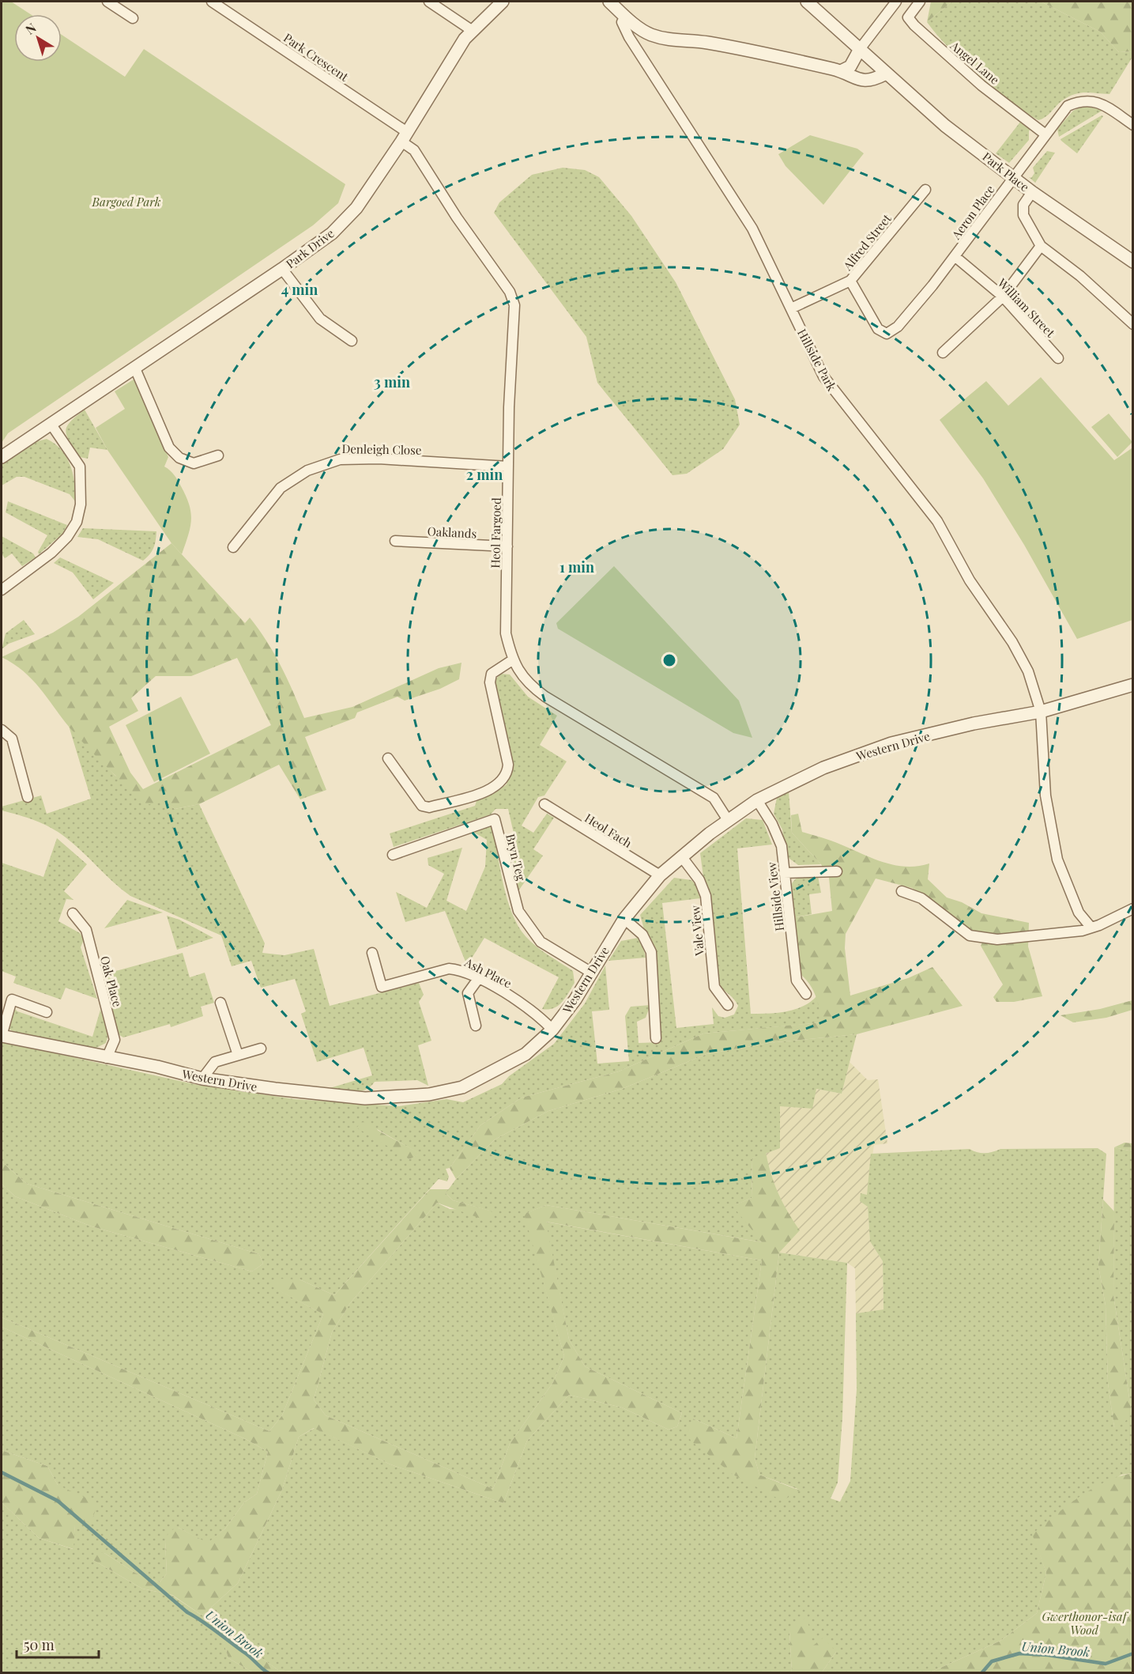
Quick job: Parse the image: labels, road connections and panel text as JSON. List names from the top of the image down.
{
  "streets": {
    "street": [
      "Park Crescent",
      "Angel Lane",
      "Park Place",
      "Aeron Place",
      "Alfred Street",
      "Park Drive",
      "William Street",
      "Hillside Park",
      "Denleigh Close",
      "Oaklands",
      "Heol Fargoed",
      "Western Drive",
      "Heol Fach",
      "Bryn Teg",
      "Hillside View",
      "Vale View",
      "Ash Place",
      "Oak Place"
    ]
  },
  "crossings": [
    ["Park Crescent", "Park Drive"],
    ["Park Crescent", "Heol Fargoed"],
    ["Angel Lane", "Aeron Place"],
    ["Park Place", "Aeron Place"],
    ["Aeron Place", "Alfred Street"],
    ["Aeron Place", "William Street"],
    ["Alfred Street", "Hillside Park"],
    ["Park Drive", "Heol Fargoed"],
    ["Hillside Park", "Western Drive"],
    ["Denleigh Close", "Heol Fargoed"],
    ["Oaklands", "Heol Fargoed"],
    ["Heol Fargoed", "Western Drive"],
    ["Western Drive", "Heol Fach"],
    ["Western Drive", "Bryn Teg"],
    ["Western Drive", "Hillside View"],
    ["Western Drive", "Vale View"],
    ["Western Drive", "Ash Place"],
    ["Western Drive", "Oak Place"]
  ],
  "water": ["Union Brook"],
  "parks": ["Bargoed Park", "Gwerthonor-isaf Wood"],
  "scale_bar": "50 m",
  "north": "top left",
  "rings": [
    "4 min",
    "3 min",
    "2 min",
    "1 min"
  ]
}
